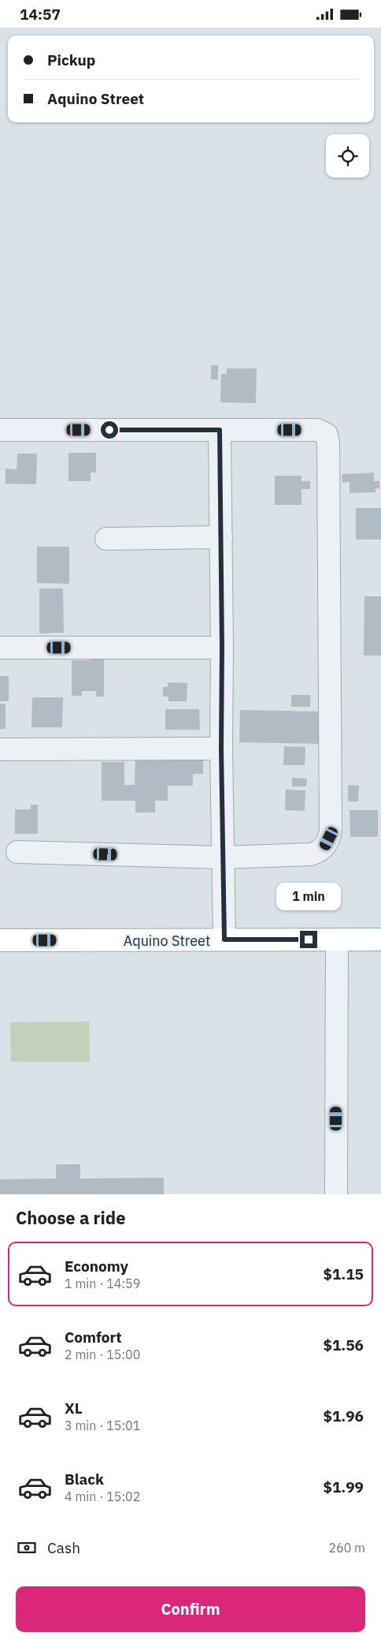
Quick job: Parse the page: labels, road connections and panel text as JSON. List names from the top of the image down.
{
  "streets": {
    "main road": ["Aquino Street"]
  },
  "page": {
    "status": "14:57",
    "banner": ["Pickup", "Aquino Street"],
    "bubble": "1 min",
    "heading": "Choose a ride",
    "list": [
      {
        "name": "Economy",
        "note": "1 min · 14:59",
        "value": "$1.15"
      },
      {
        "name": "Comfort",
        "note": "2 min · 15:00",
        "value": "$1.56"
      },
      {
        "name": "XL",
        "note": "3 min · 15:01",
        "value": "$1.96"
      },
      {
        "name": "Black",
        "note": "4 min · 15:02",
        "value": "$1.99"
      }
    ],
    "pay": ["Cash", "260 m"],
    "buttons": "Confirm"
  }
}
